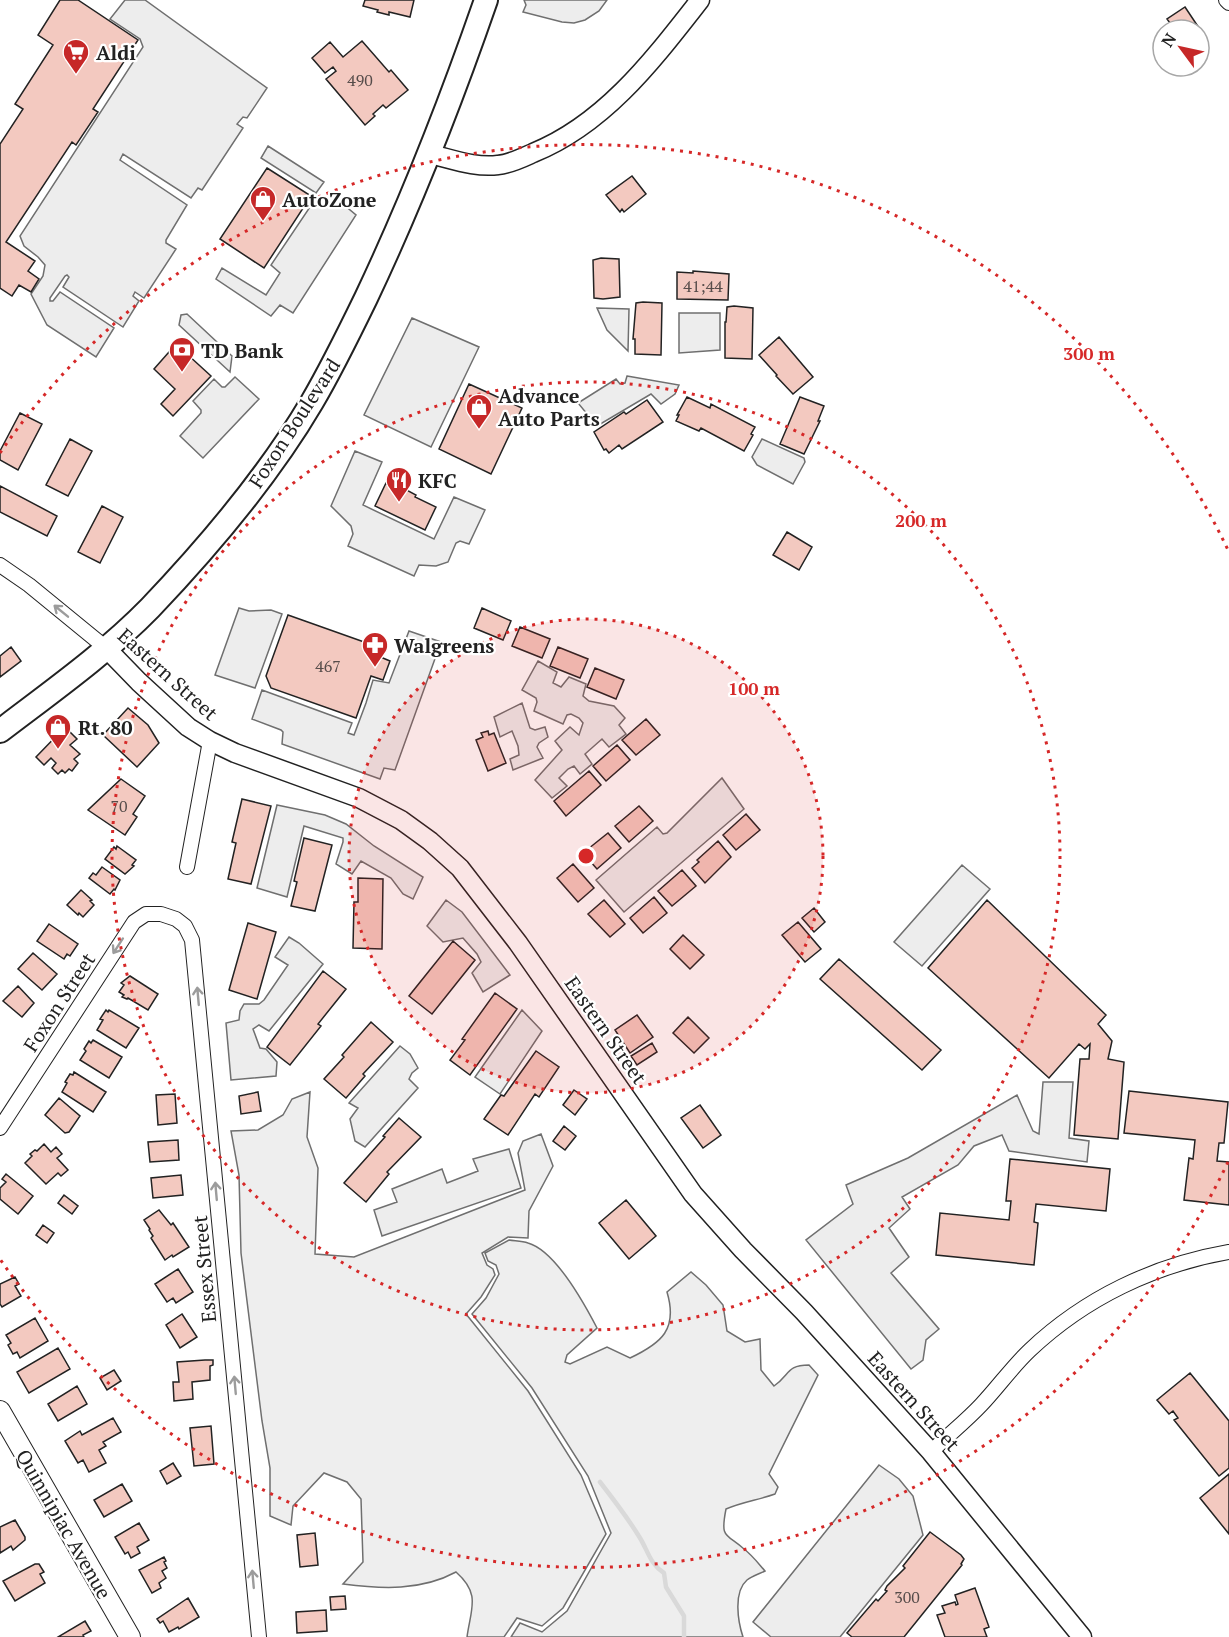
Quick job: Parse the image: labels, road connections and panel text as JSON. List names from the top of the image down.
{
  "streets": {
    "main road": ["Foxon Boulevard", "Quinnipiac Avenue"],
    "street": ["Eastern Street", "Foxon Street", "Essex Street"]
  },
  "crossings": [
    ["Foxon Boulevard", "Eastern Street"],
    ["Foxon Street", "Essex Street"]
  ],
  "one_way": ["Foxon Street", "Essex Street"],
  "places": {
    "supermarket": ["Aldi"],
    "shop": ["AutoZone", "Advance Auto Parts", "Rt. 80"],
    "bank": ["TD Bank"],
    "restaurant": ["KFC"],
    "pharmacy": ["Walgreens"]
  },
  "house_numbers": [
    "490",
    "41;44",
    "467",
    "70",
    "300"
  ],
  "north": "top left",
  "rings": ["300 m", "200 m", "100 m"]
}
